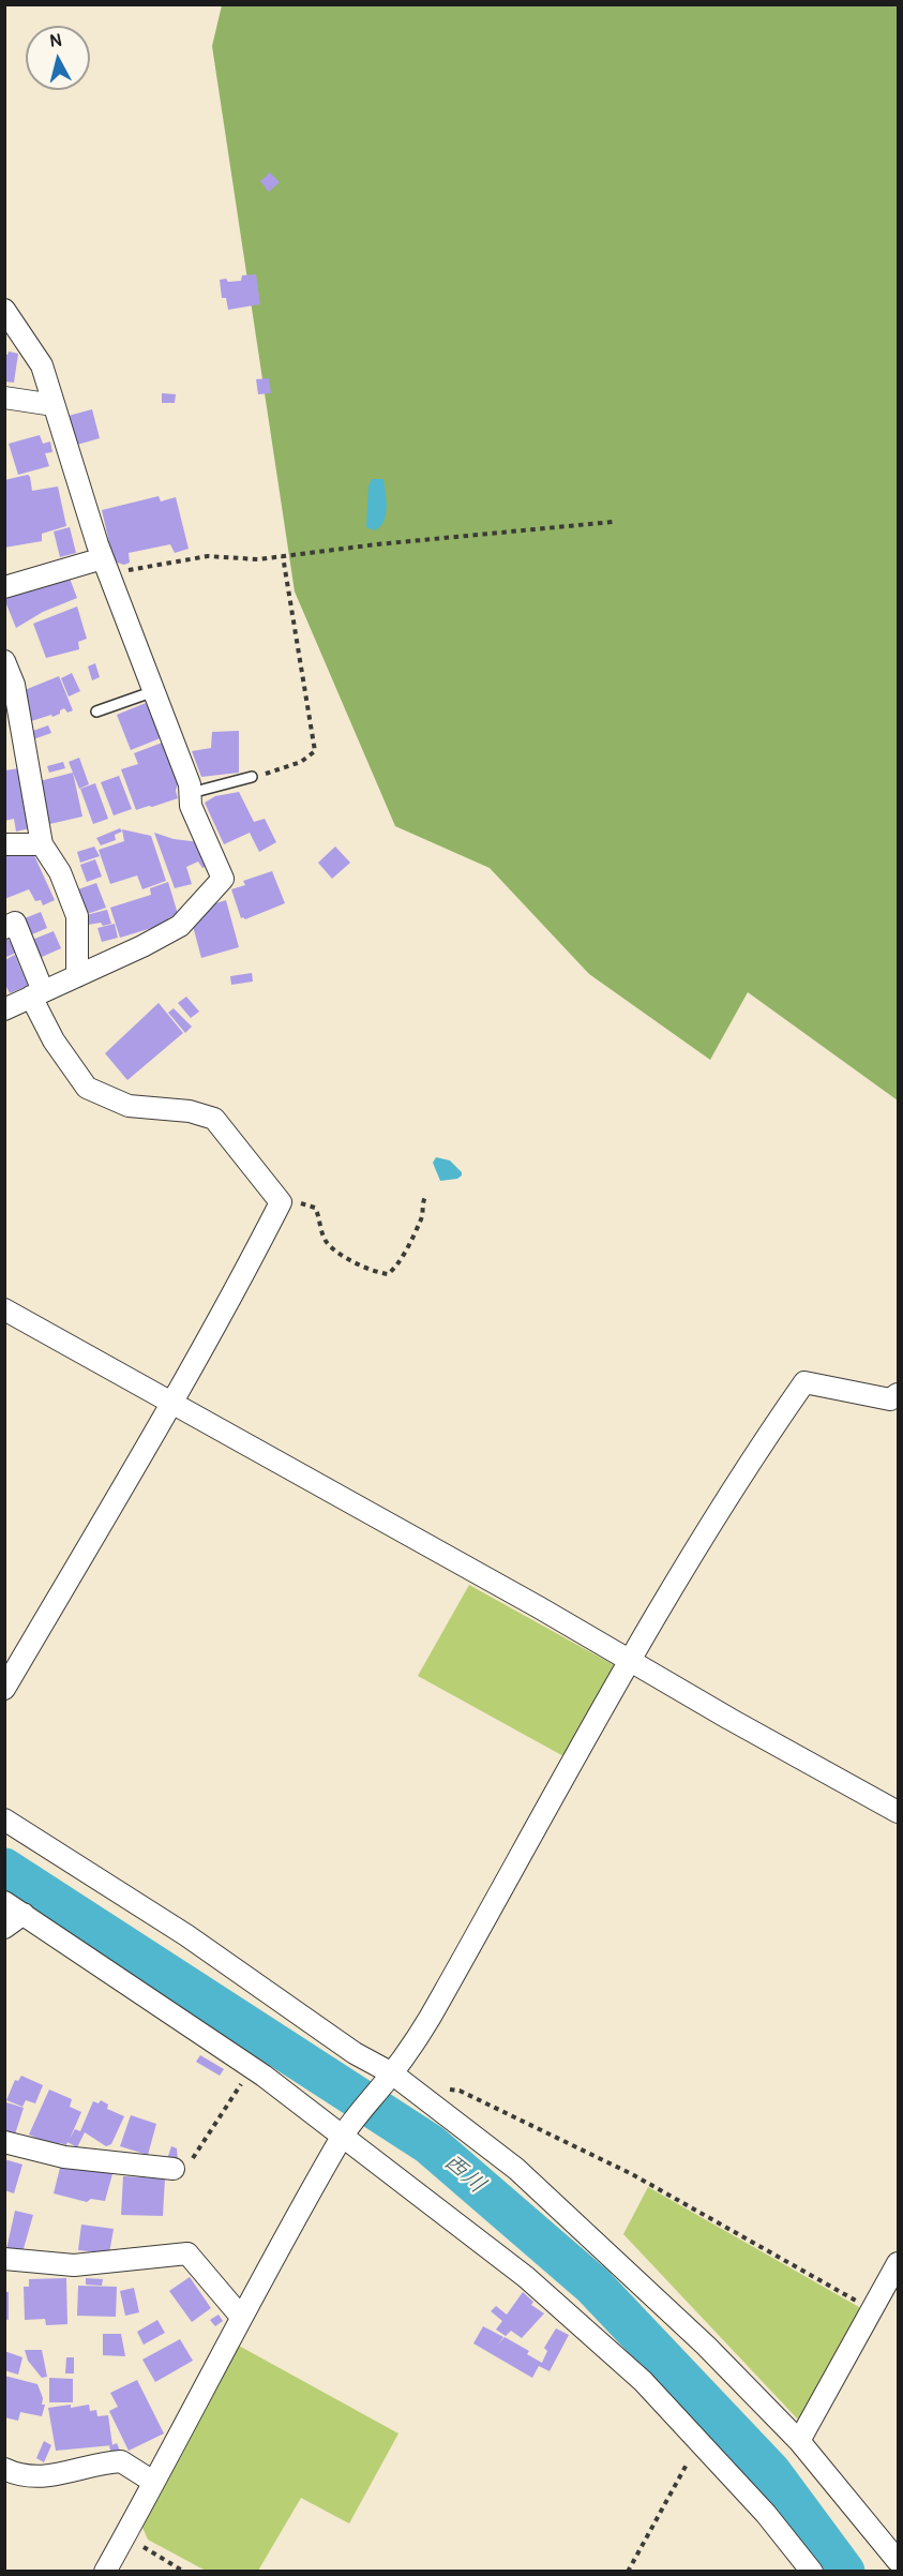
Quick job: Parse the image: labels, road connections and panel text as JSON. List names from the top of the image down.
{
  "water": ["西川"],
  "north": "top"
}
